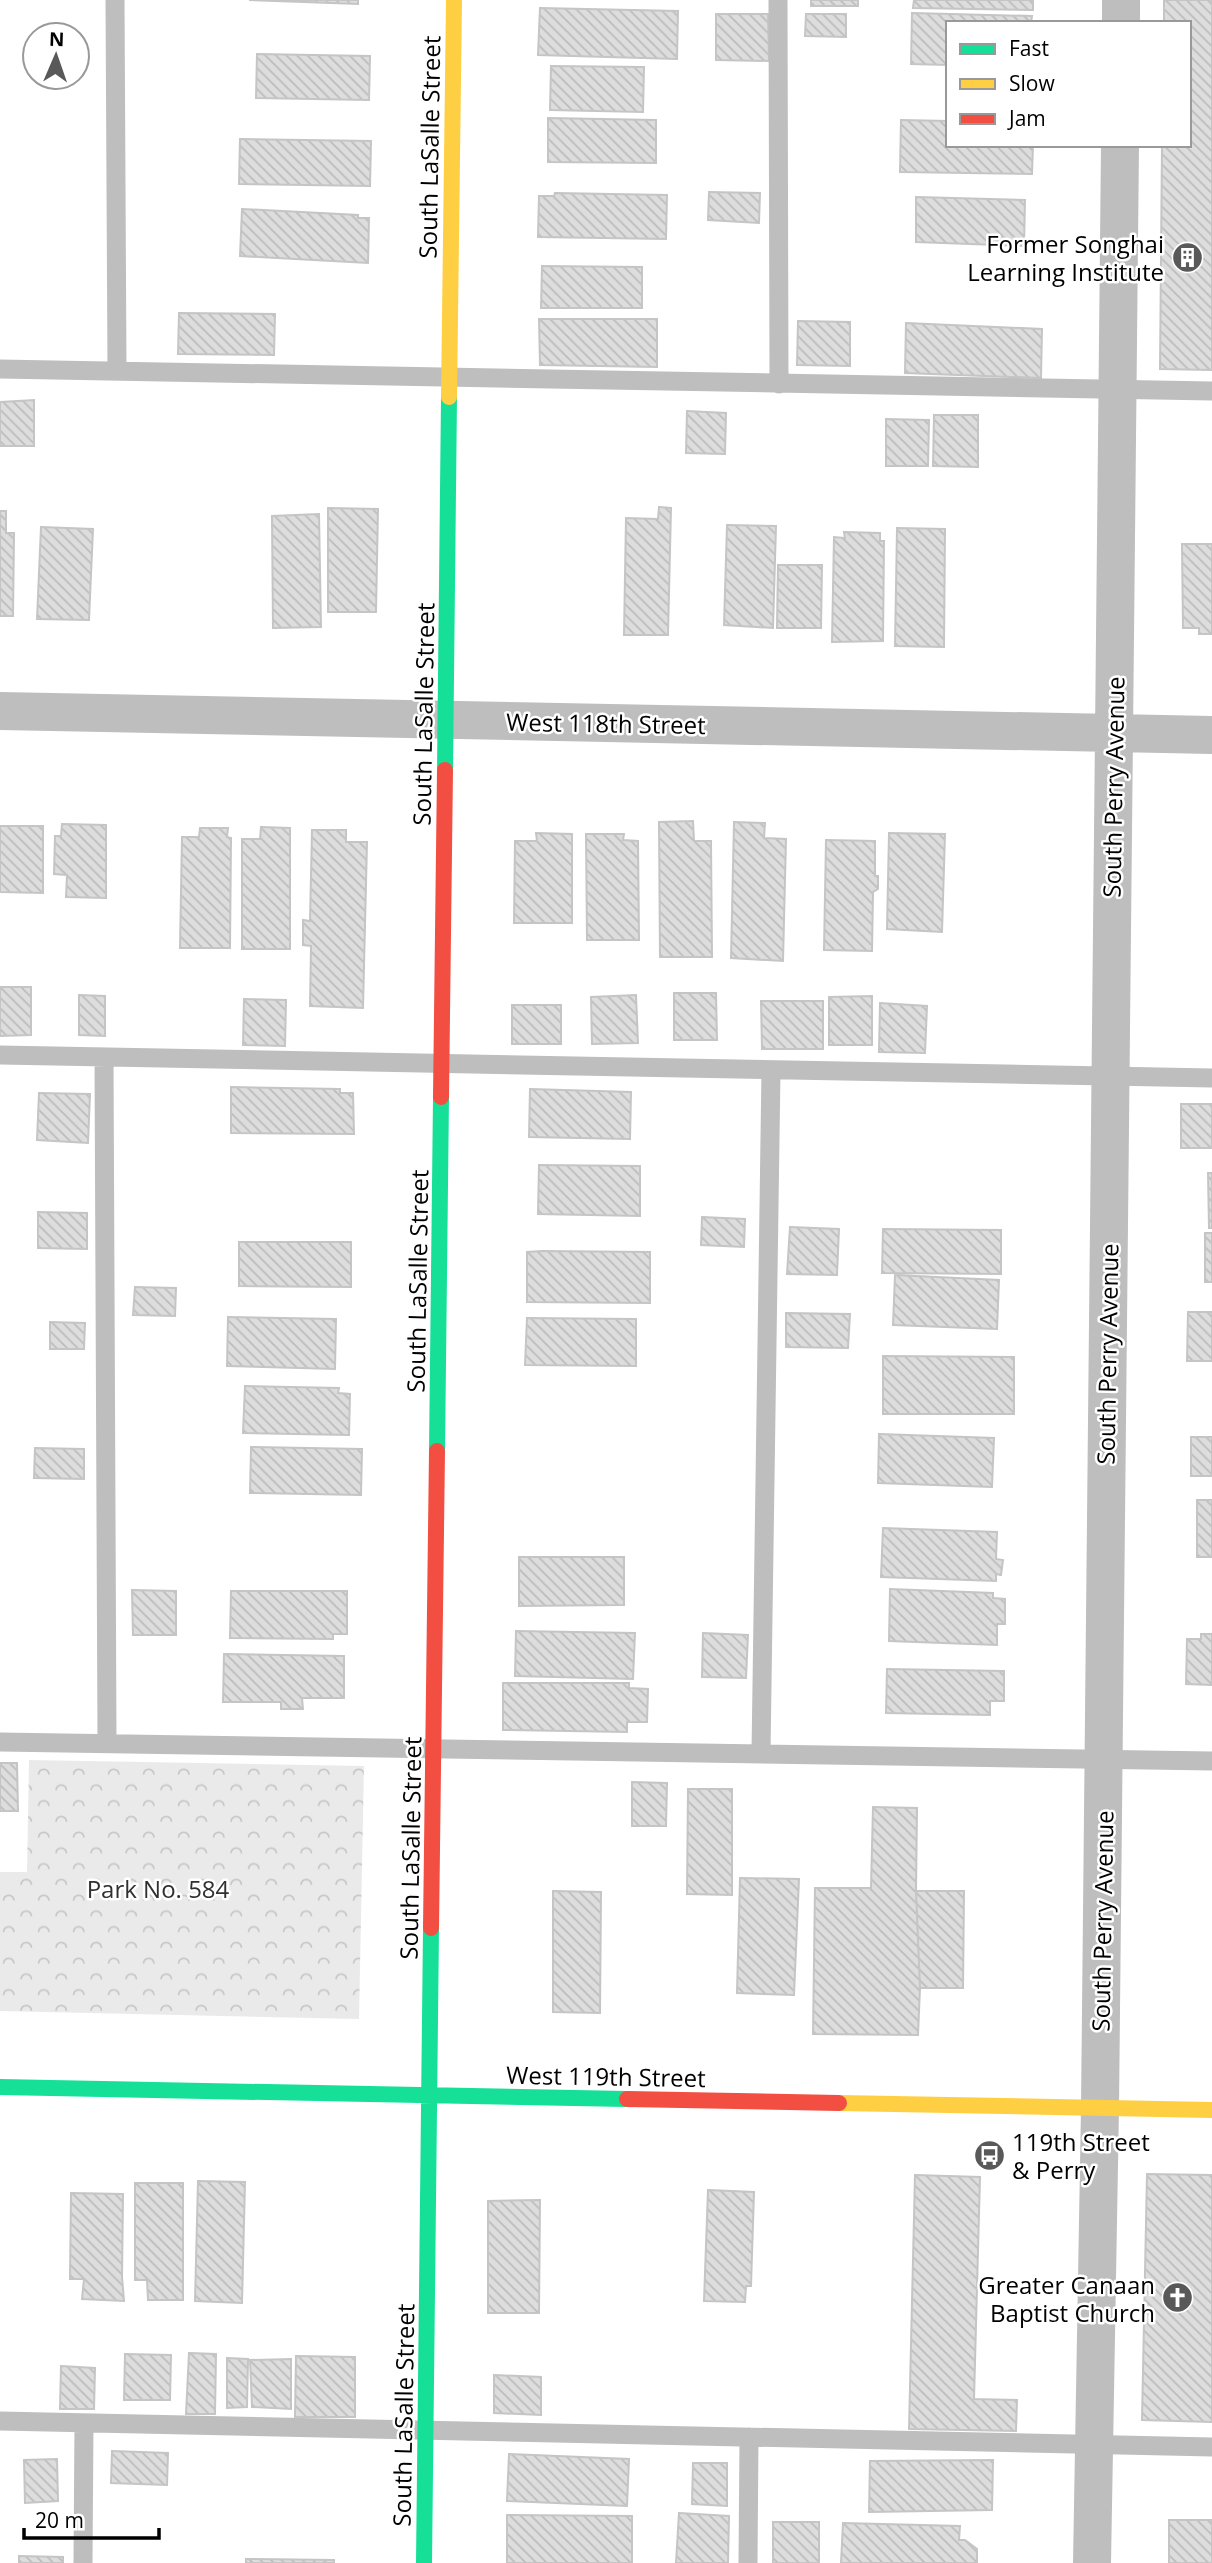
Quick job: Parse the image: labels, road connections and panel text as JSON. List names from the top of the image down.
{
  "streets": {
    "street": [
      "South LaSalle Street",
      "West 118th Street",
      "South Perry Avenue",
      "West 119th Street"
    ]
  },
  "crossings": [
    ["South LaSalle Street", "West 118th Street"],
    ["South LaSalle Street", "West 119th Street"],
    ["West 118th Street", "South Perry Avenue"],
    ["South Perry Avenue", "West 119th Street"]
  ],
  "parks": ["Park No. 584"],
  "places": {
    "building": ["Former Songhai Learning Institute"],
    "bus stop": ["119th Street & Perry"],
    "church": ["Greater Canaan Baptist Church"]
  },
  "legend": ["Fast", "Slow", "Jam"],
  "scale_bar": "20 m",
  "north": "top"
}
